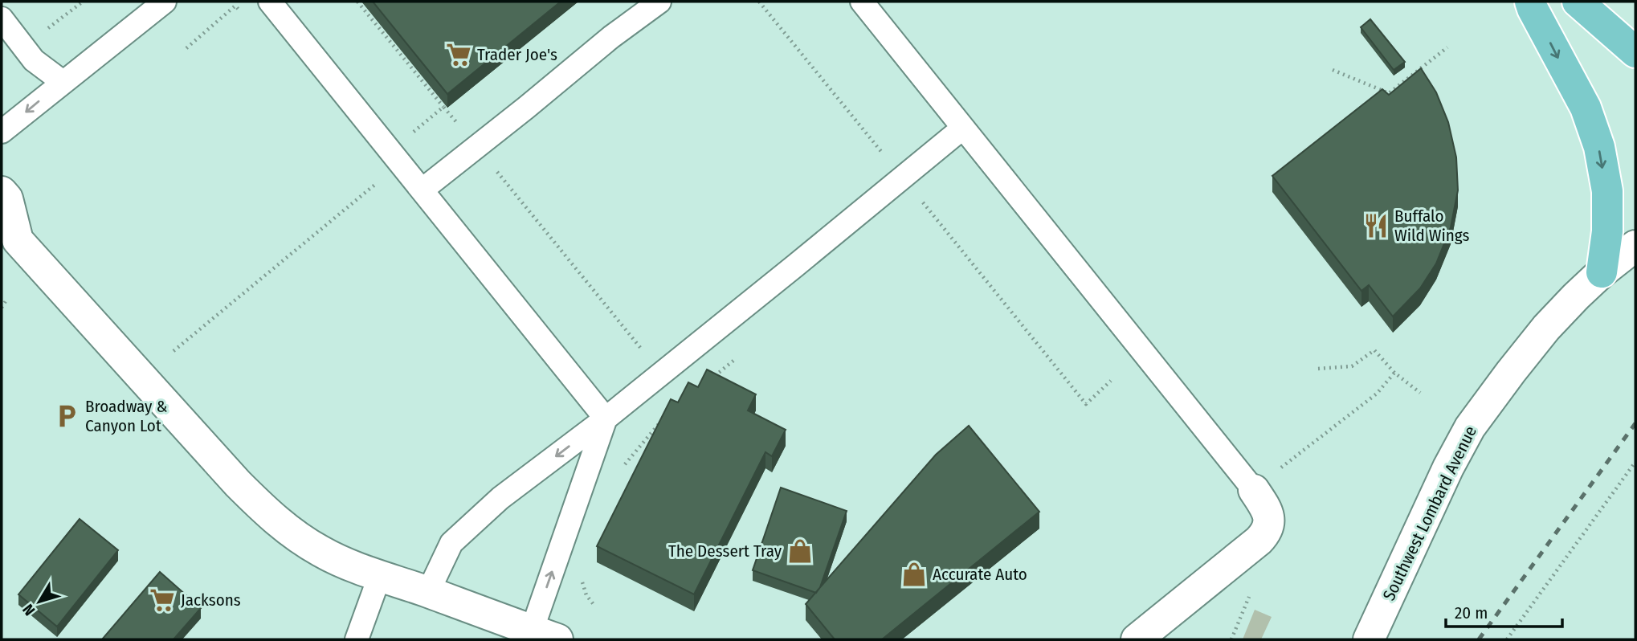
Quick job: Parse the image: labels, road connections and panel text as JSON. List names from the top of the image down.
{
  "streets": {
    "street": ["Southwest Lombard Avenue"]
  },
  "places": {
    "supermarket": ["Trader Joe's", "Jacksons"],
    "restaurant": ["Buffalo Wild Wings"],
    "parking": ["Broadway & Canyon Lot"],
    "shop": ["The Dessert Tray", "Accurate Auto"]
  },
  "scale_bar": "20 m",
  "north": "bottom left"
}
